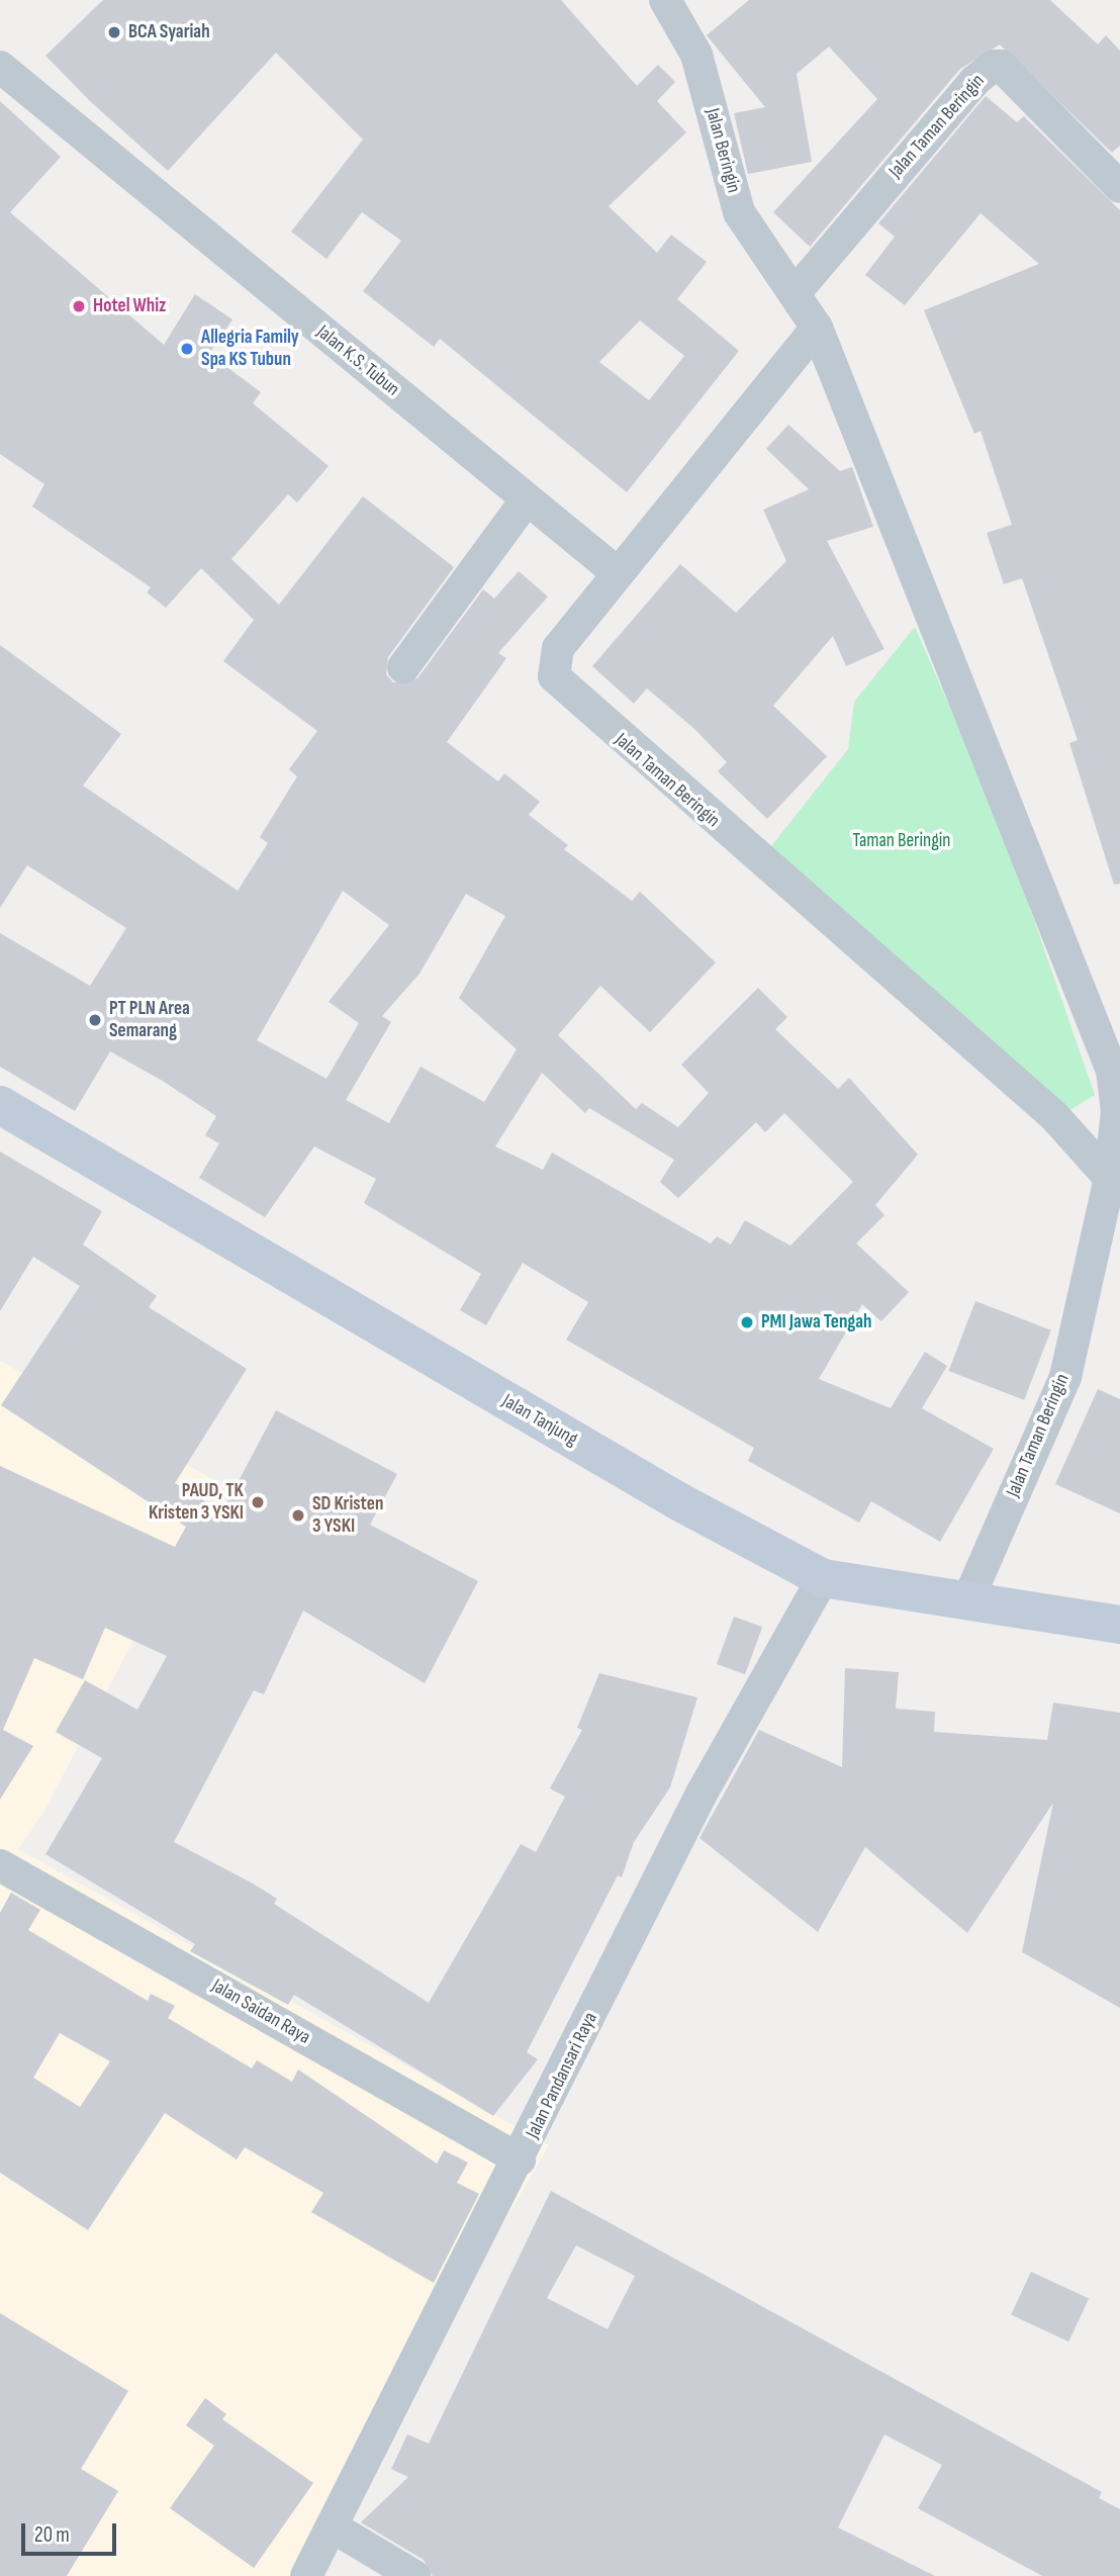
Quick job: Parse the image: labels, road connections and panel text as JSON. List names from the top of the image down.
{
  "streets": {
    "main road": ["Jalan Tanjung"],
    "street": [
      "Jalan Taman Beringin",
      "Jalan Beringin",
      "Jalan K.S. Tubun",
      "Jalan Saidan Raya",
      "Jalan Pandansari Raya"
    ]
  },
  "crossings": [
    ["Jalan Taman Beringin", "Jalan Beringin"],
    ["Jalan Taman Beringin", "Jalan K.S. Tubun"],
    ["Jalan Taman Beringin", "Jalan Tanjung"],
    ["Jalan Tanjung", "Jalan Pandansari Raya"],
    ["Jalan Saidan Raya", "Jalan Pandansari Raya"]
  ],
  "parks": ["Taman Beringin"],
  "places": [
    "BCA Syariah",
    "Hotel Whiz",
    "Allegria Family Spa KS Tubun",
    "PT PLN Area Semarang",
    "PMI Jawa Tengah",
    "PAUD, TK Kristen 3 YSKI",
    "SD Kristen 3 YSKI"
  ],
  "scale_bar": "20 m"
}
